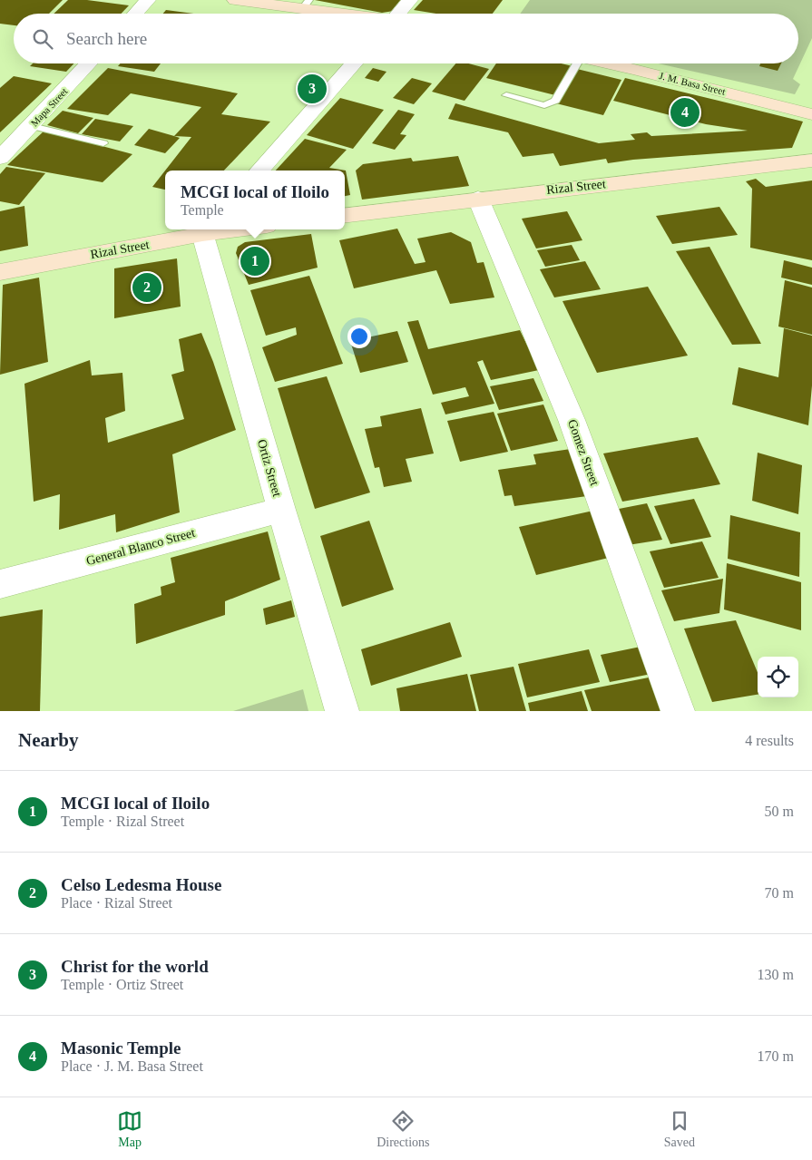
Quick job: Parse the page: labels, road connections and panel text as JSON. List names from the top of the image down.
{
  "streets": {
    "main road": ["J. M. Basa Street", "Rizal Street"],
    "street": [
      "Mapa Street",
      "Gomez Street",
      "Ortiz Street",
      "General Blanco Street"
    ]
  },
  "crossings": [
    ["Rizal Street", "Gomez Street"],
    ["Rizal Street", "Ortiz Street"],
    ["Ortiz Street", "General Blanco Street"]
  ],
  "page": {
    "search": "Search here",
    "pins": [
      "3",
      "4",
      "1",
      "2"
    ],
    "popup": ["MCGI local of Iloilo", "Temple"],
    "heading": ["Nearby", "4 results"],
    "list": [
      {
        "mark": "1",
        "name": "MCGI local of Iloilo",
        "note": "Temple · Rizal Street",
        "value": "50 m"
      },
      {
        "mark": "2",
        "name": "Celso Ledesma House",
        "note": "Place · Rizal Street",
        "value": "70 m"
      },
      {
        "mark": "3",
        "name": "Christ for the world",
        "note": "Temple · Ortiz Street",
        "value": "130 m"
      },
      {
        "mark": "4",
        "name": "Masonic Temple",
        "note": "Place · J. M. Basa Street",
        "value": "170 m"
      }
    ],
    "nav": ["Map", "Directions", "Saved"]
  }
}
